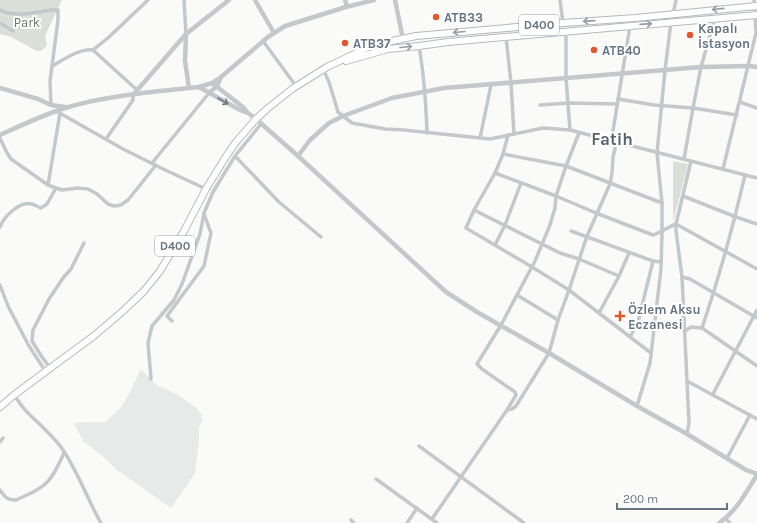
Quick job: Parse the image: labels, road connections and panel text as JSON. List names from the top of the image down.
{
  "streets": {
    "highway": ["D400"]
  },
  "districts": ["Fatih"],
  "parks": ["Park"],
  "places": {
    "other": [
      "ATB33",
      "Kapalı İstasyon",
      "ATB37",
      "ATB40"
    ],
    "health": ["Özlem Aksu Eczanesi"]
  },
  "scale_bar": "200 m"
}
